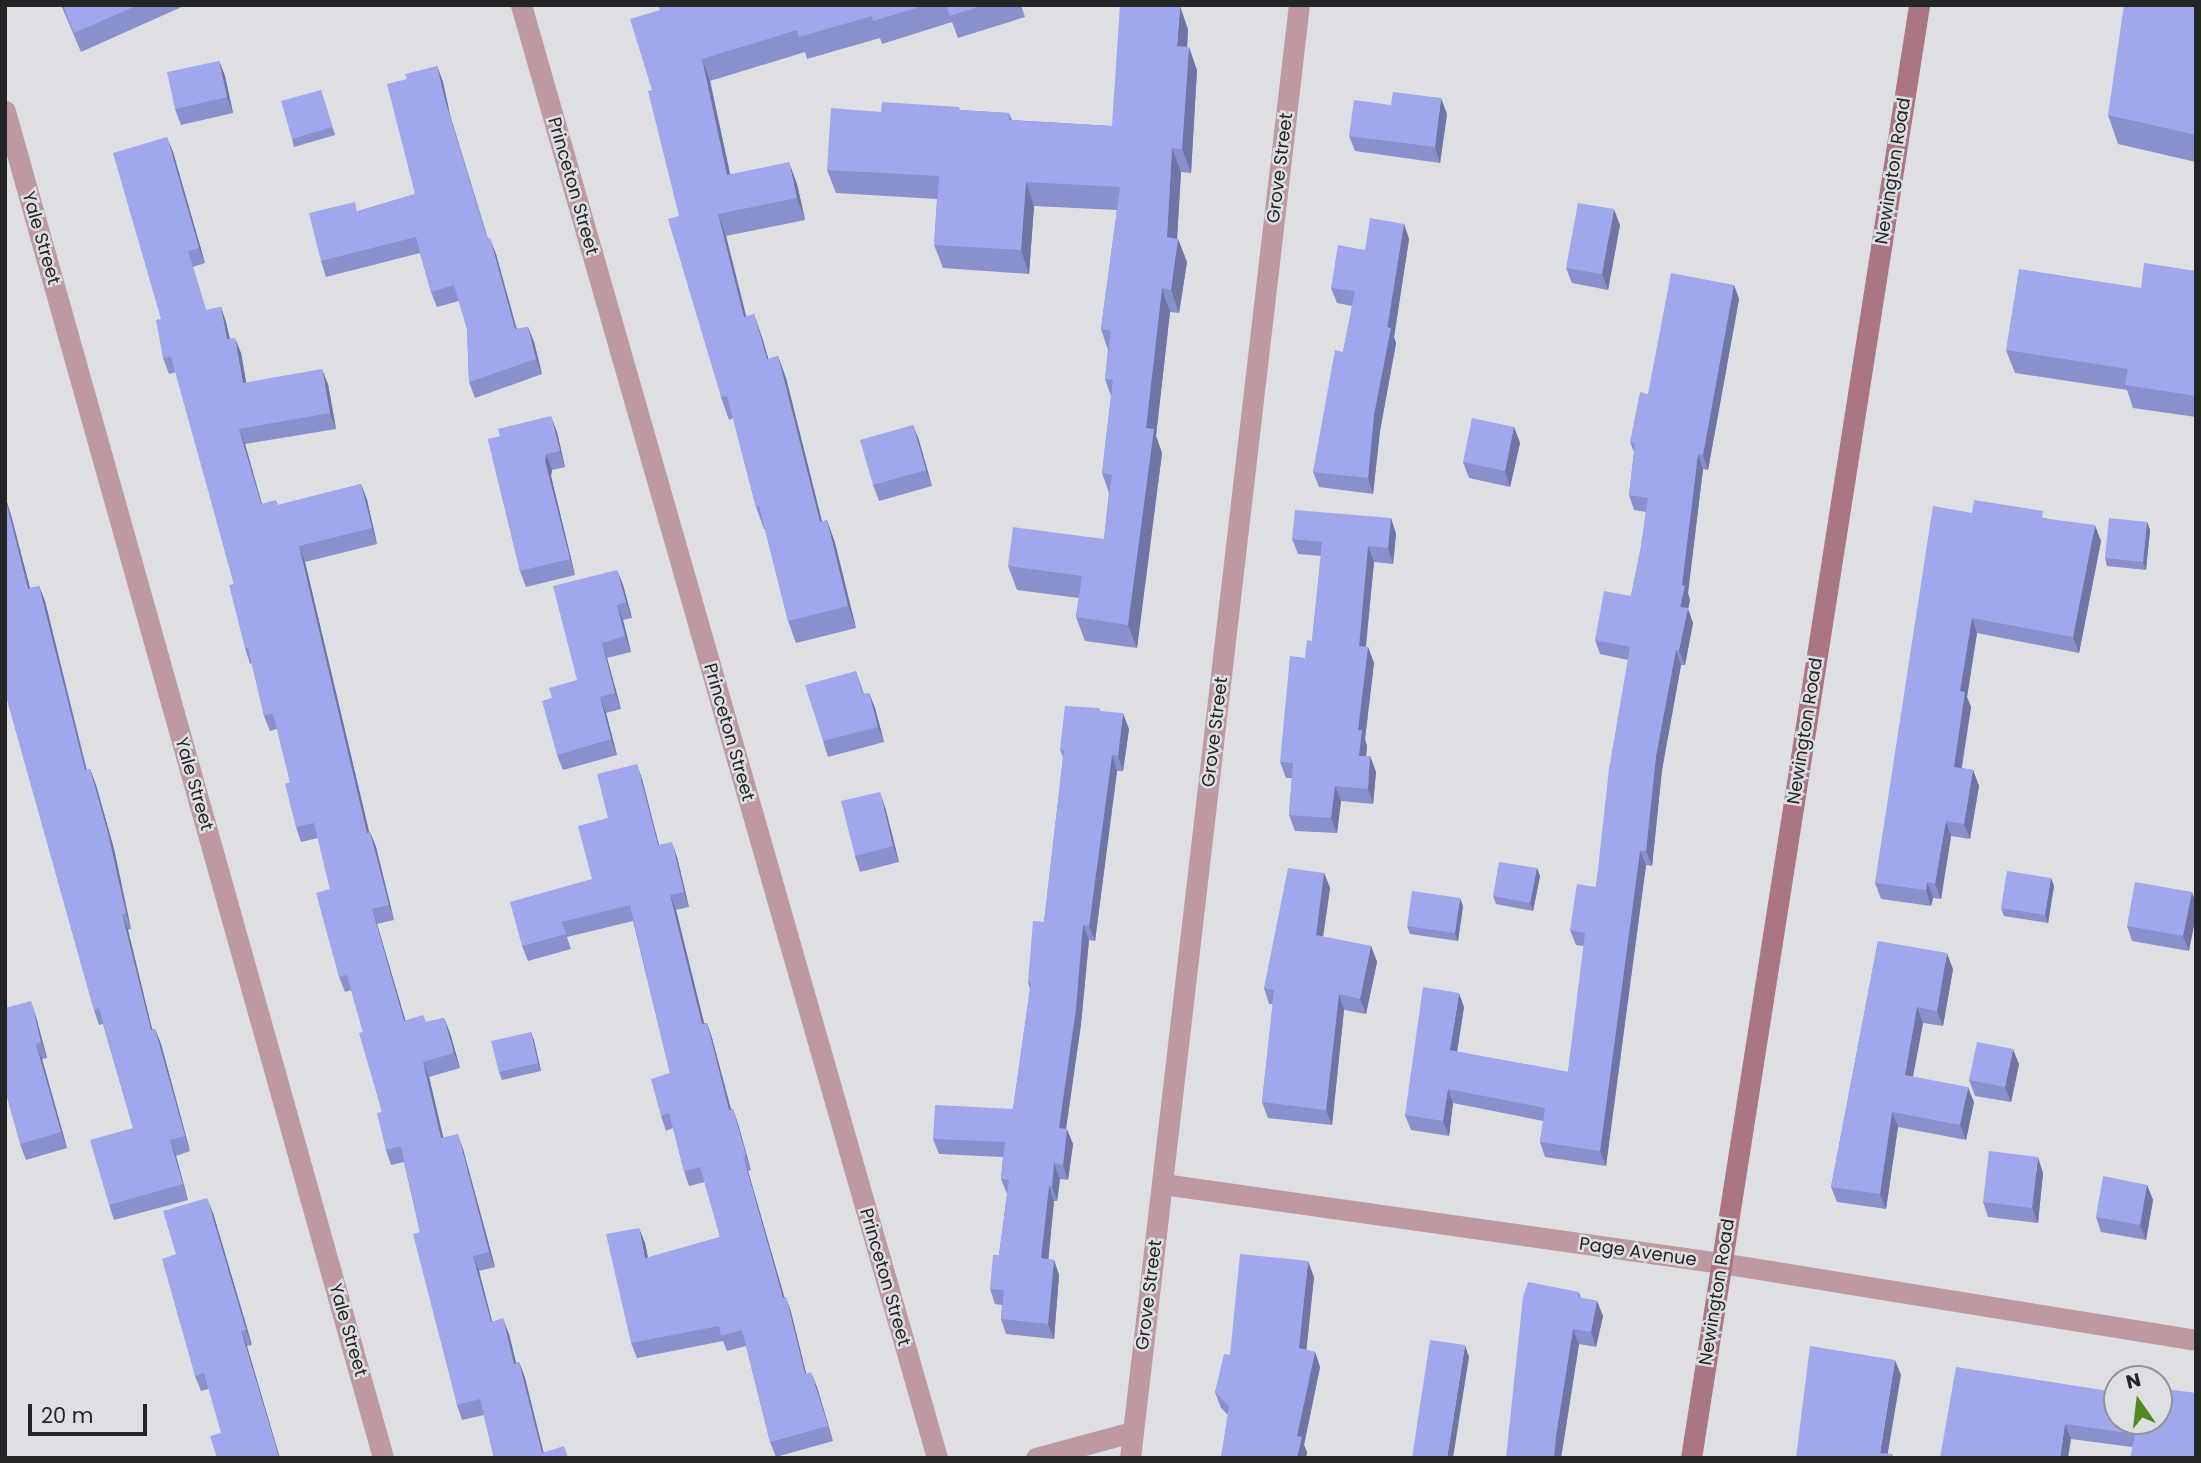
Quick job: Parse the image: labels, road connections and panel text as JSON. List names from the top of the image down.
{
  "streets": {
    "main road": ["Newington Road"],
    "street": [
      "Grove Street",
      "Princeton Street",
      "Yale Street",
      "Page Avenue"
    ]
  },
  "crossings": [
    ["Grove Street", "Page Avenue"],
    ["Newington Road", "Page Avenue"]
  ],
  "scale_bar": "20 m",
  "north": "top"
}
